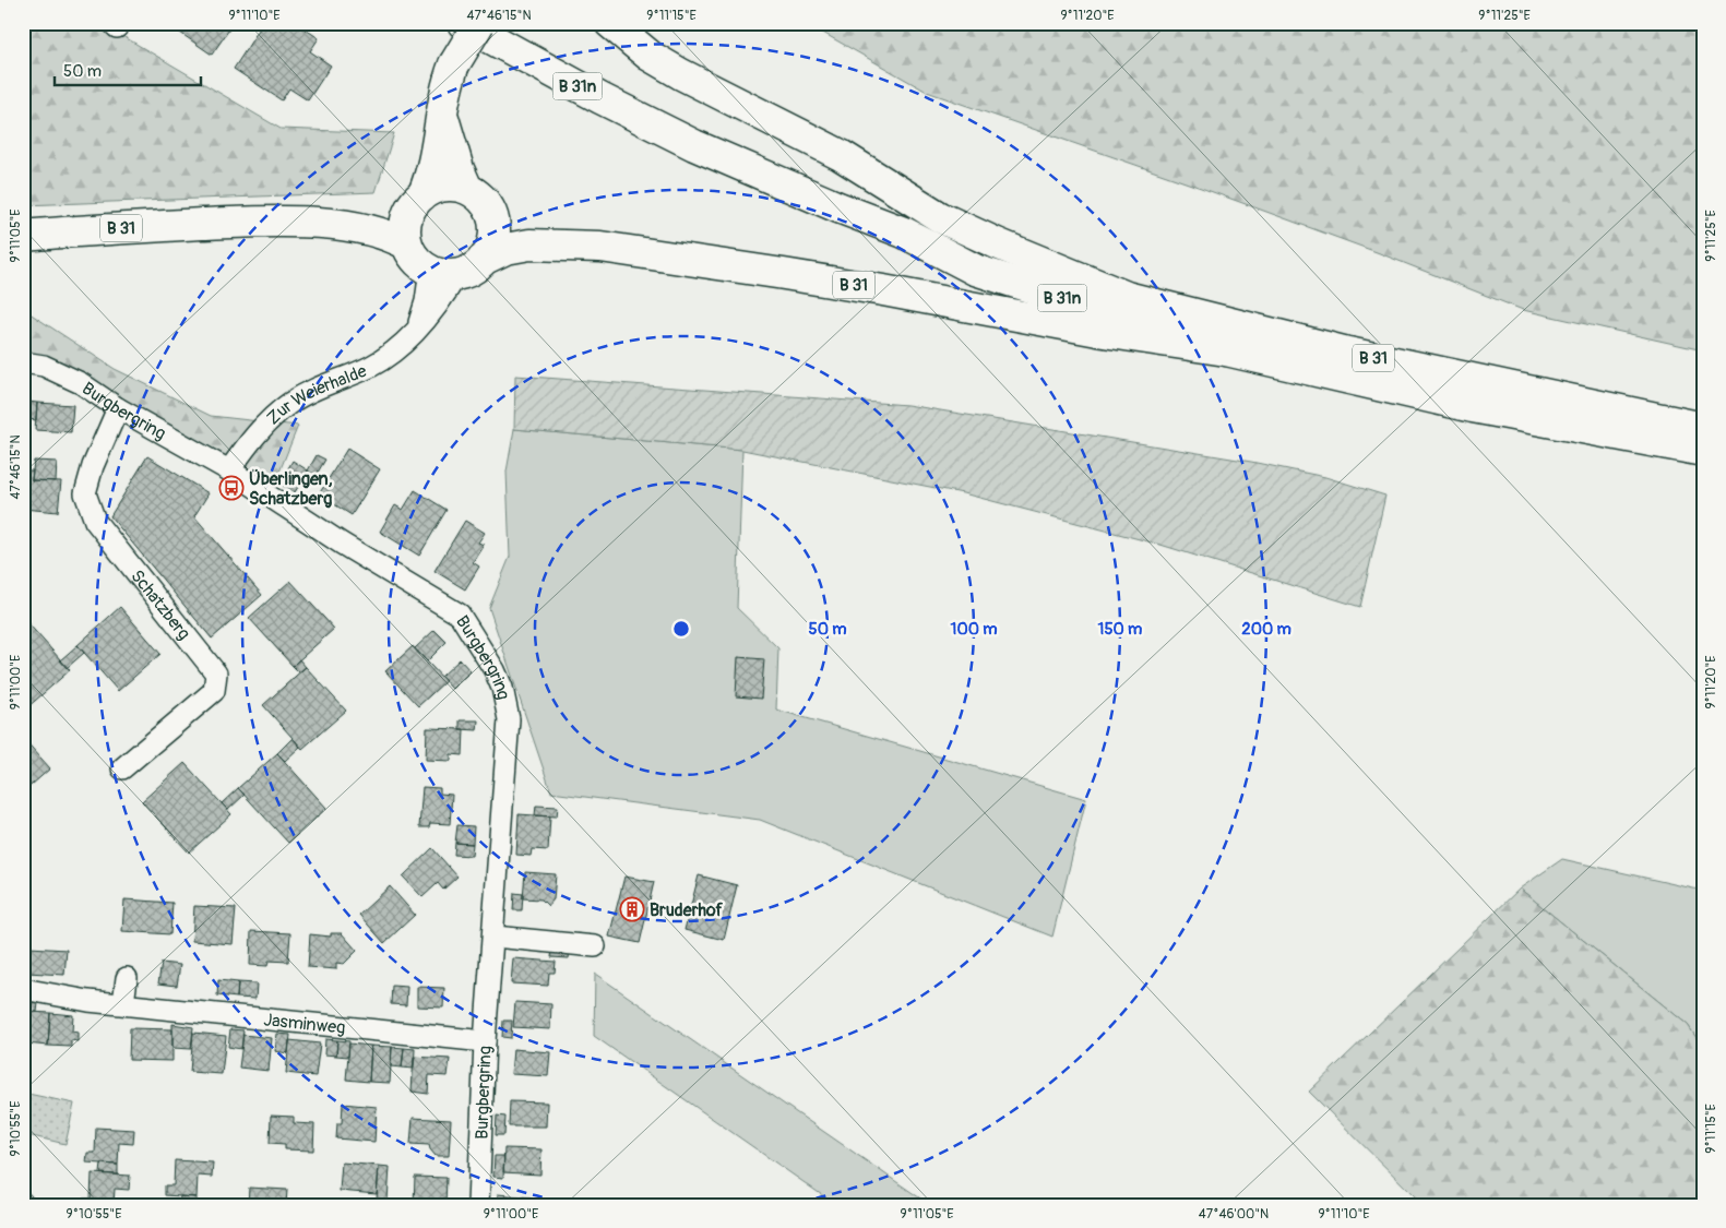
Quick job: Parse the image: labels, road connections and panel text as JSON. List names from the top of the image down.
{
  "streets": {
    "main road": ["B 31n", "B 31"],
    "street": [
      "Zur Weierhalde",
      "Burgbergring",
      "Schatzberg",
      "Jasminweg"
    ]
  },
  "crossings": [
    ["B 31n", "B 31"],
    ["B 31", "Zur Weierhalde"],
    ["Zur Weierhalde", "Burgbergring"],
    ["Burgbergring", "Schatzberg"],
    ["Burgbergring", "Jasminweg"]
  ],
  "places": {
    "bus stop": ["Überlingen, Schatzberg"],
    "building": ["Bruderhof"]
  },
  "scale_bar": "50 m",
  "coordinates": [
    "9°11'10\"E",
    "47°46'15\"N",
    "9°11'15\"E",
    "9°11'20\"E",
    "9°11'25\"E",
    "9°11'05\"E",
    "9°11'00\"E",
    "9°10'55\"E",
    "47°46'00\"N"
  ],
  "rings": [
    "50 m",
    "100 m",
    "150 m",
    "200 m"
  ]
}
